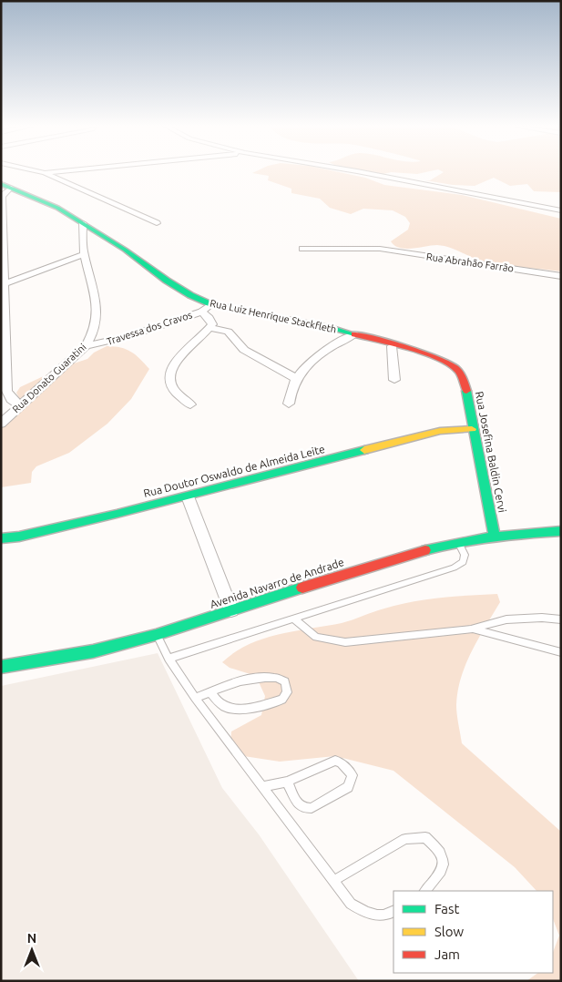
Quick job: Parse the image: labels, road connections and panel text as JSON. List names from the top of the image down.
{
  "streets": {
    "street": [
      "Rua Abrahão Farrão",
      "Rua Luiz Henrique Stackfleth",
      "Travessa dos Cravos",
      "Rua Donato Guaratini",
      "Rua Josefina Baldin Cervi",
      "Rua Doutor Oswaldo de Almeida Leite",
      "Avenida Navarro de Andrade"
    ]
  },
  "crossings": [
    ["Rua Luiz Henrique Stackfleth", "Travessa dos Cravos"],
    ["Rua Luiz Henrique Stackfleth", "Rua Donato Guaratini"],
    ["Rua Luiz Henrique Stackfleth", "Rua Josefina Baldin Cervi"],
    ["Travessa dos Cravos", "Rua Donato Guaratini"],
    ["Rua Josefina Baldin Cervi", "Rua Doutor Oswaldo de Almeida Leite"],
    ["Rua Josefina Baldin Cervi", "Avenida Navarro de Andrade"]
  ],
  "legend": ["Fast", "Slow", "Jam"],
  "north": "top"
}
